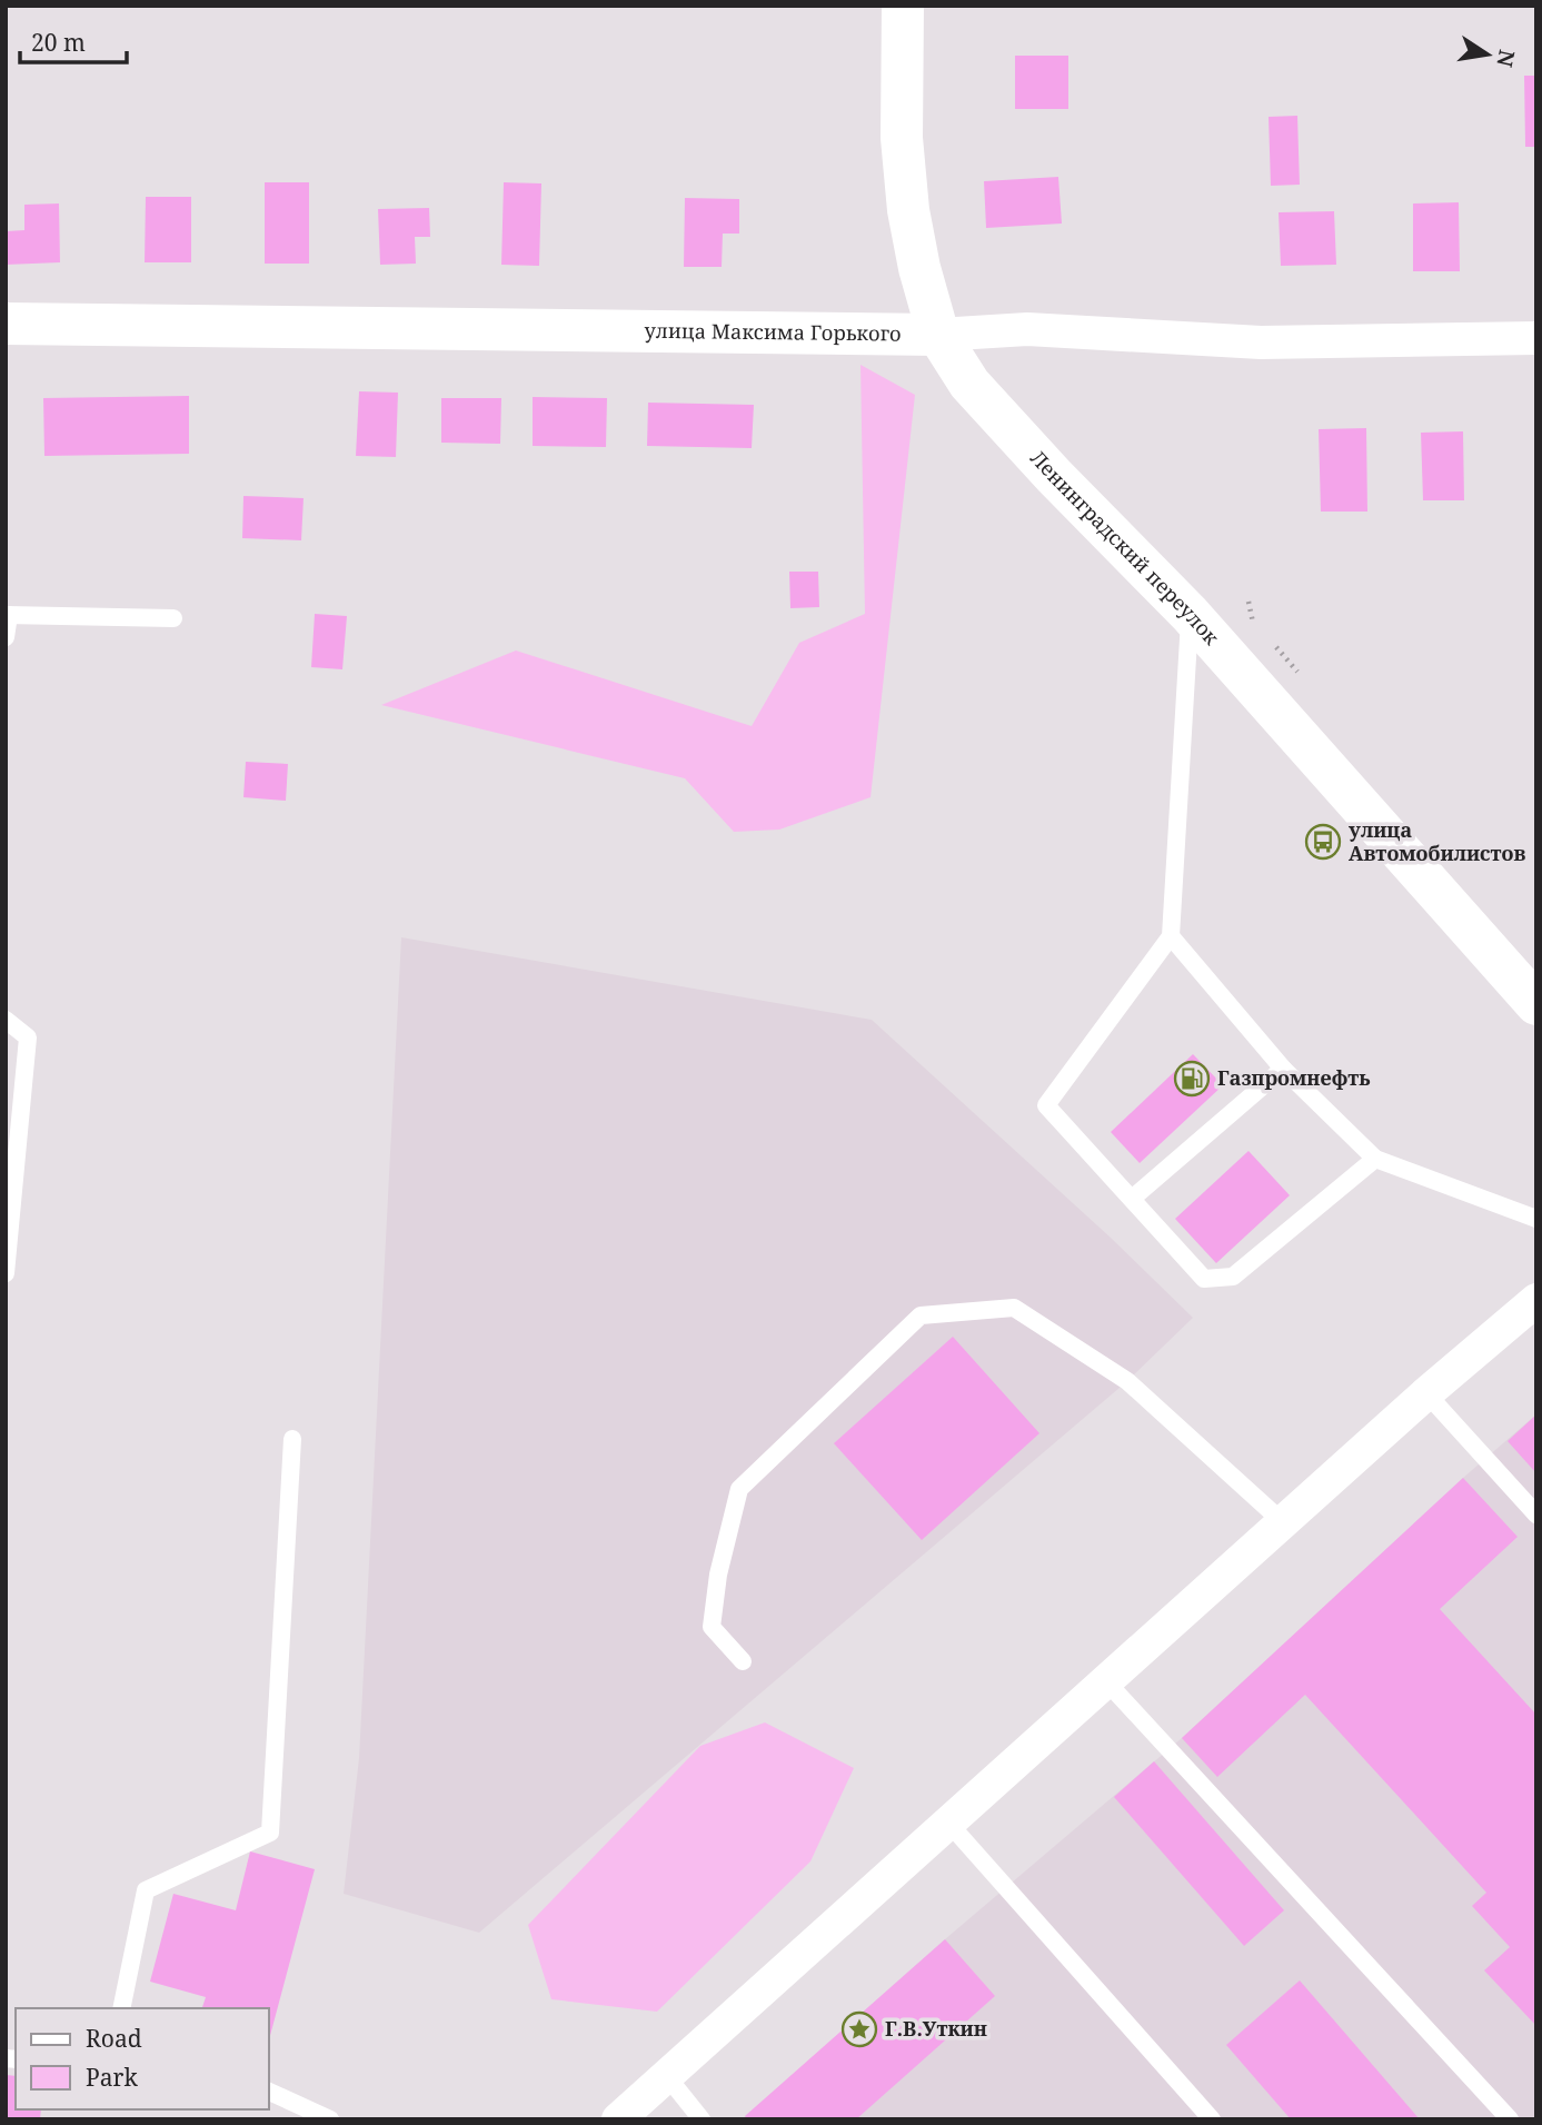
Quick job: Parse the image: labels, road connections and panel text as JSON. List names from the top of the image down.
{
  "streets": {
    "main road": ["улица Максима Горького", "Ленинградский переулок"]
  },
  "crossings": [
    ["улица Максима Горького", "Ленинградский переулок"]
  ],
  "places": {
    "bus stop": ["улица Автомобилистов"],
    "fuel station": ["Газпромнефть"],
    "place": ["Г.В.Уткин"]
  },
  "legend": ["Road", "Park"],
  "scale_bar": "20 m",
  "north": "right"
}
